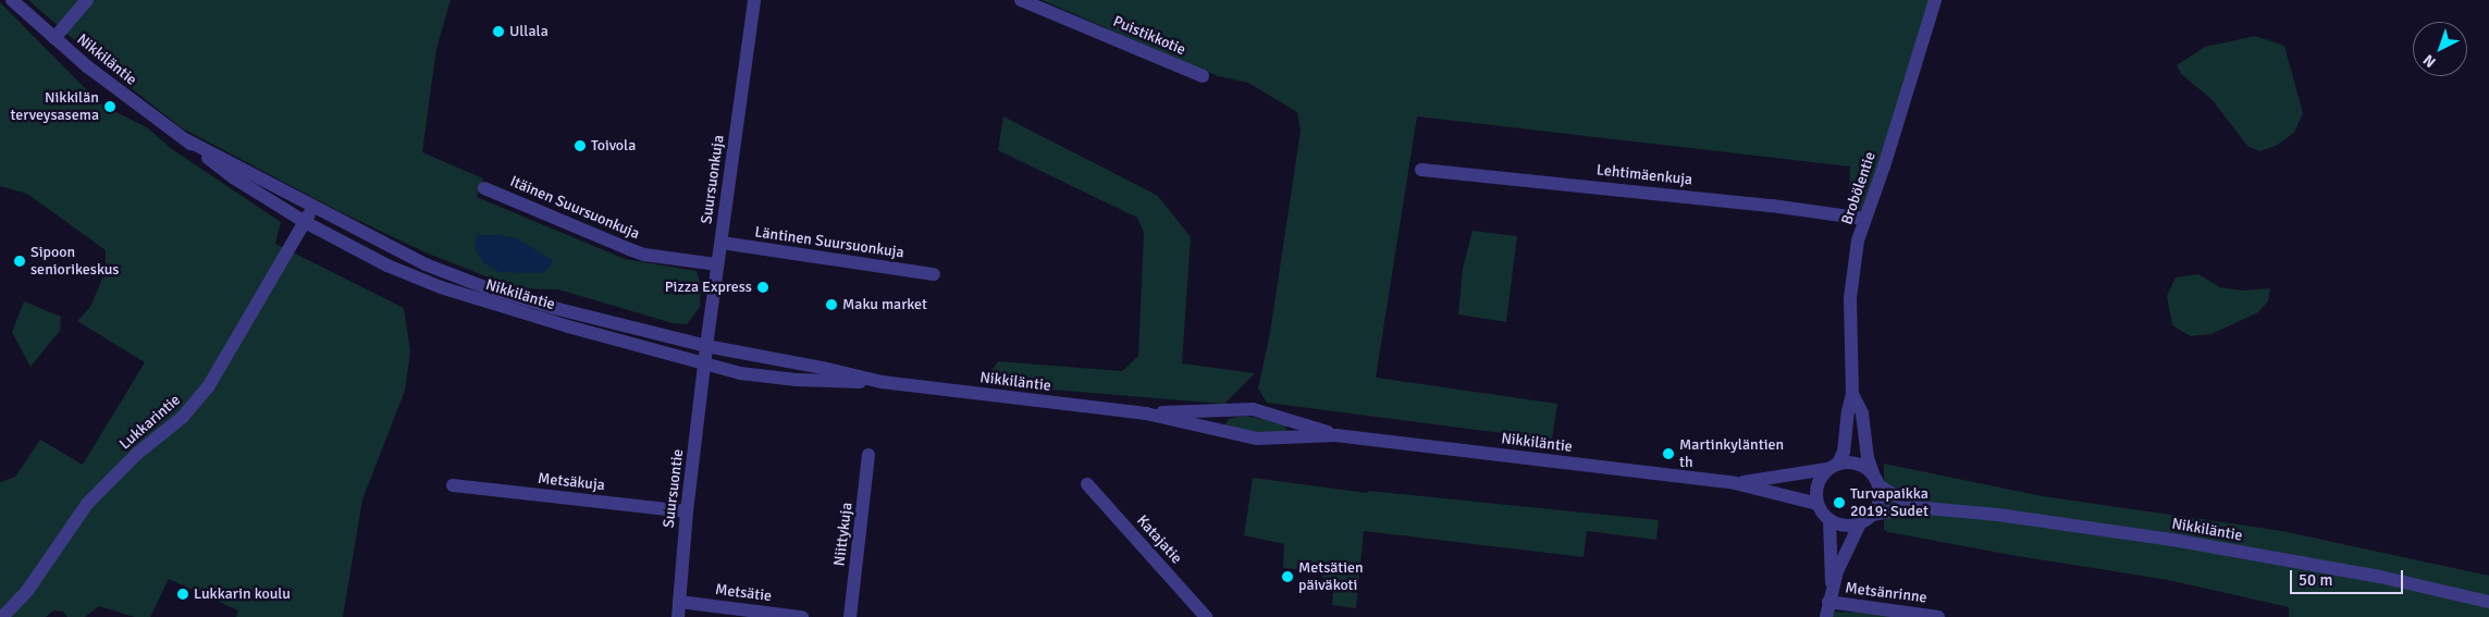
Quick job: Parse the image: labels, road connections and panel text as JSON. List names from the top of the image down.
{
  "streets": {
    "street": [
      "Puistikkotie",
      "Nikkiläntie",
      "Lehtimäenkuja",
      "Suursuonkuja",
      "Brobölentie",
      "Itäinen Suursuonkuja",
      "Läntinen Suursuonkuja",
      "Lukkarintie",
      "Metsäkuja",
      "Suursuontie",
      "Niittykuja",
      "Katajatie",
      "Metsätie",
      "Metsänrinne"
    ]
  },
  "crossings": [
    ["Nikkiläntie", "Suursuonkuja"],
    ["Nikkiläntie", "Brobölentie"],
    ["Nikkiläntie", "Lukkarintie"],
    ["Nikkiläntie", "Suursuontie"],
    ["Lehtimäenkuja", "Brobölentie"],
    ["Suursuonkuja", "Itäinen Suursuonkuja"],
    ["Suursuonkuja", "Läntinen Suursuonkuja"],
    ["Suursuonkuja", "Suursuontie"],
    ["Metsäkuja", "Suursuontie"],
    ["Suursuontie", "Metsätie"]
  ],
  "places": [
    "Ullala",
    "Nikkilän terveysasema",
    "Toivola",
    "Sipoon seniorikeskus",
    "Pizza Express",
    "Maku market",
    "Martinkyläntien th",
    "Turvapaikka 2019: Sudet",
    "Metsätien päiväkoti",
    "Lukkarin koulu"
  ],
  "scale_bar": "50 m",
  "north": "bottom left"
}
